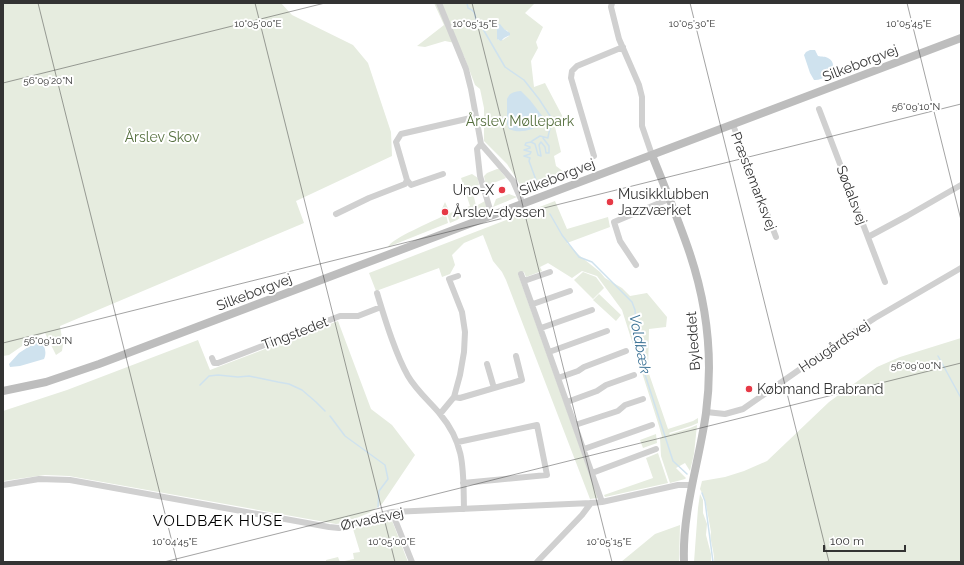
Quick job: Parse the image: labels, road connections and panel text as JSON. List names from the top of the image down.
{
  "streets": {
    "main road": ["Silkeborgvej", "Byleddet"],
    "street": [
      "Præstemarksvej",
      "Sødalsvej",
      "Tingstedet",
      "Hougårdsvej",
      "Ørvadsvej"
    ]
  },
  "crossings": [
    ["Silkeborgvej", "Præstemarksvej"],
    ["Silkeborgvej", "Byleddet"],
    ["Byleddet", "Hougårdsvej"],
    ["Byleddet", "Ørvadsvej"]
  ],
  "districts": ["VOLDBÆK HUSE"],
  "water": ["Voldbæk"],
  "parks": ["Årslev Møllepark", "Årslev Skov"],
  "places": [
    "Uno-X",
    "Musikklubben Jazzværket",
    "Årslev-dyssen",
    "Købmand Brabrand"
  ],
  "scale_bar": "100 m",
  "coordinates": [
    "10°05'30\"E",
    "10°05'00\"E",
    "10°05'15\"E",
    "10°05'45\"E",
    "56°09'20\"N",
    "56°09'10\"N",
    "56°09'00\"N",
    "10°04'45\"E"
  ]
}
